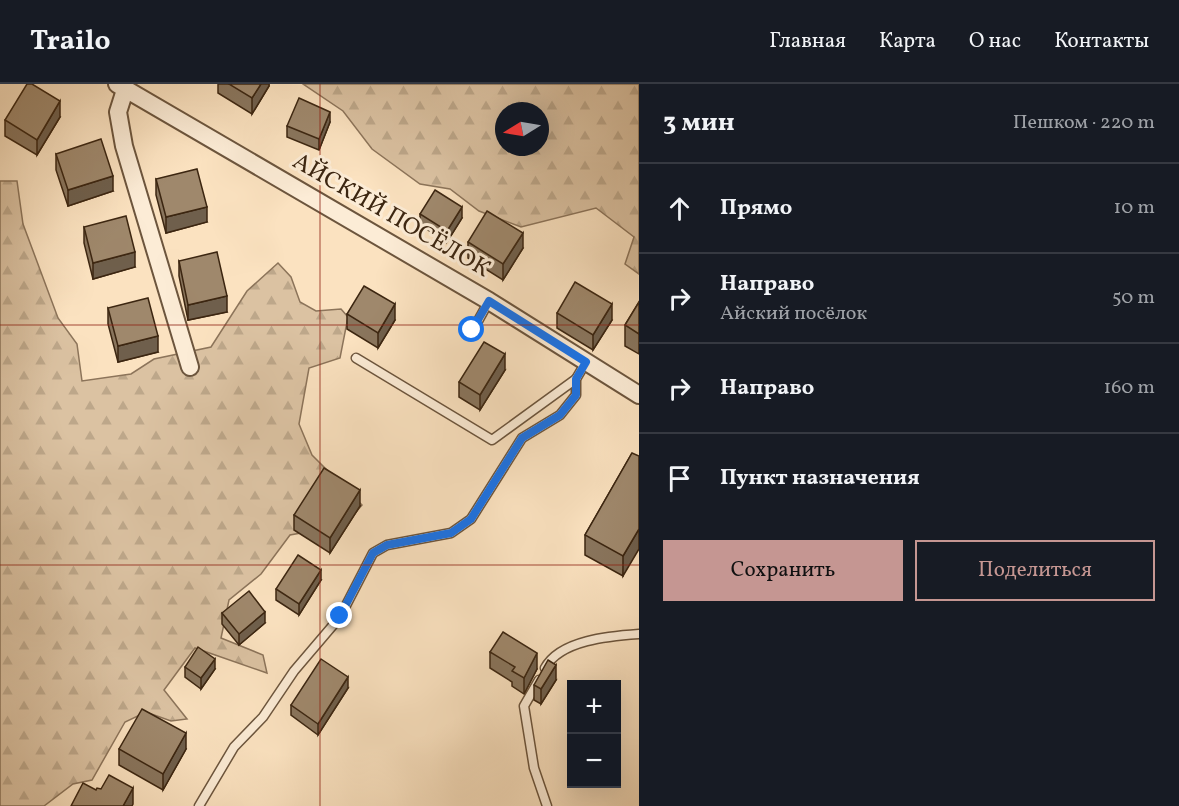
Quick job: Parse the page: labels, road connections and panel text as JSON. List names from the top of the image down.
{
  "streets": {
    "street": ["АЙСКИЙ ПОСЁЛОК"]
  },
  "north": "left",
  "page": {
    "header": "Trailo",
    "nav": [
      "Главная",
      "Карта",
      "О нас",
      "Контакты"
    ],
    "heading": ["3 мин", "Пешком · 220 m"],
    "list": [
      ["Прямо", "10 m"],
      ["Направо", "Айский посёлок", "50 m"],
      ["Направо", "160 m"],
      "Пункт назначения"
    ],
    "buttons": ["Сохранить", "Поделиться"],
    "map_buttons": ["+", "−"]
  }
}
